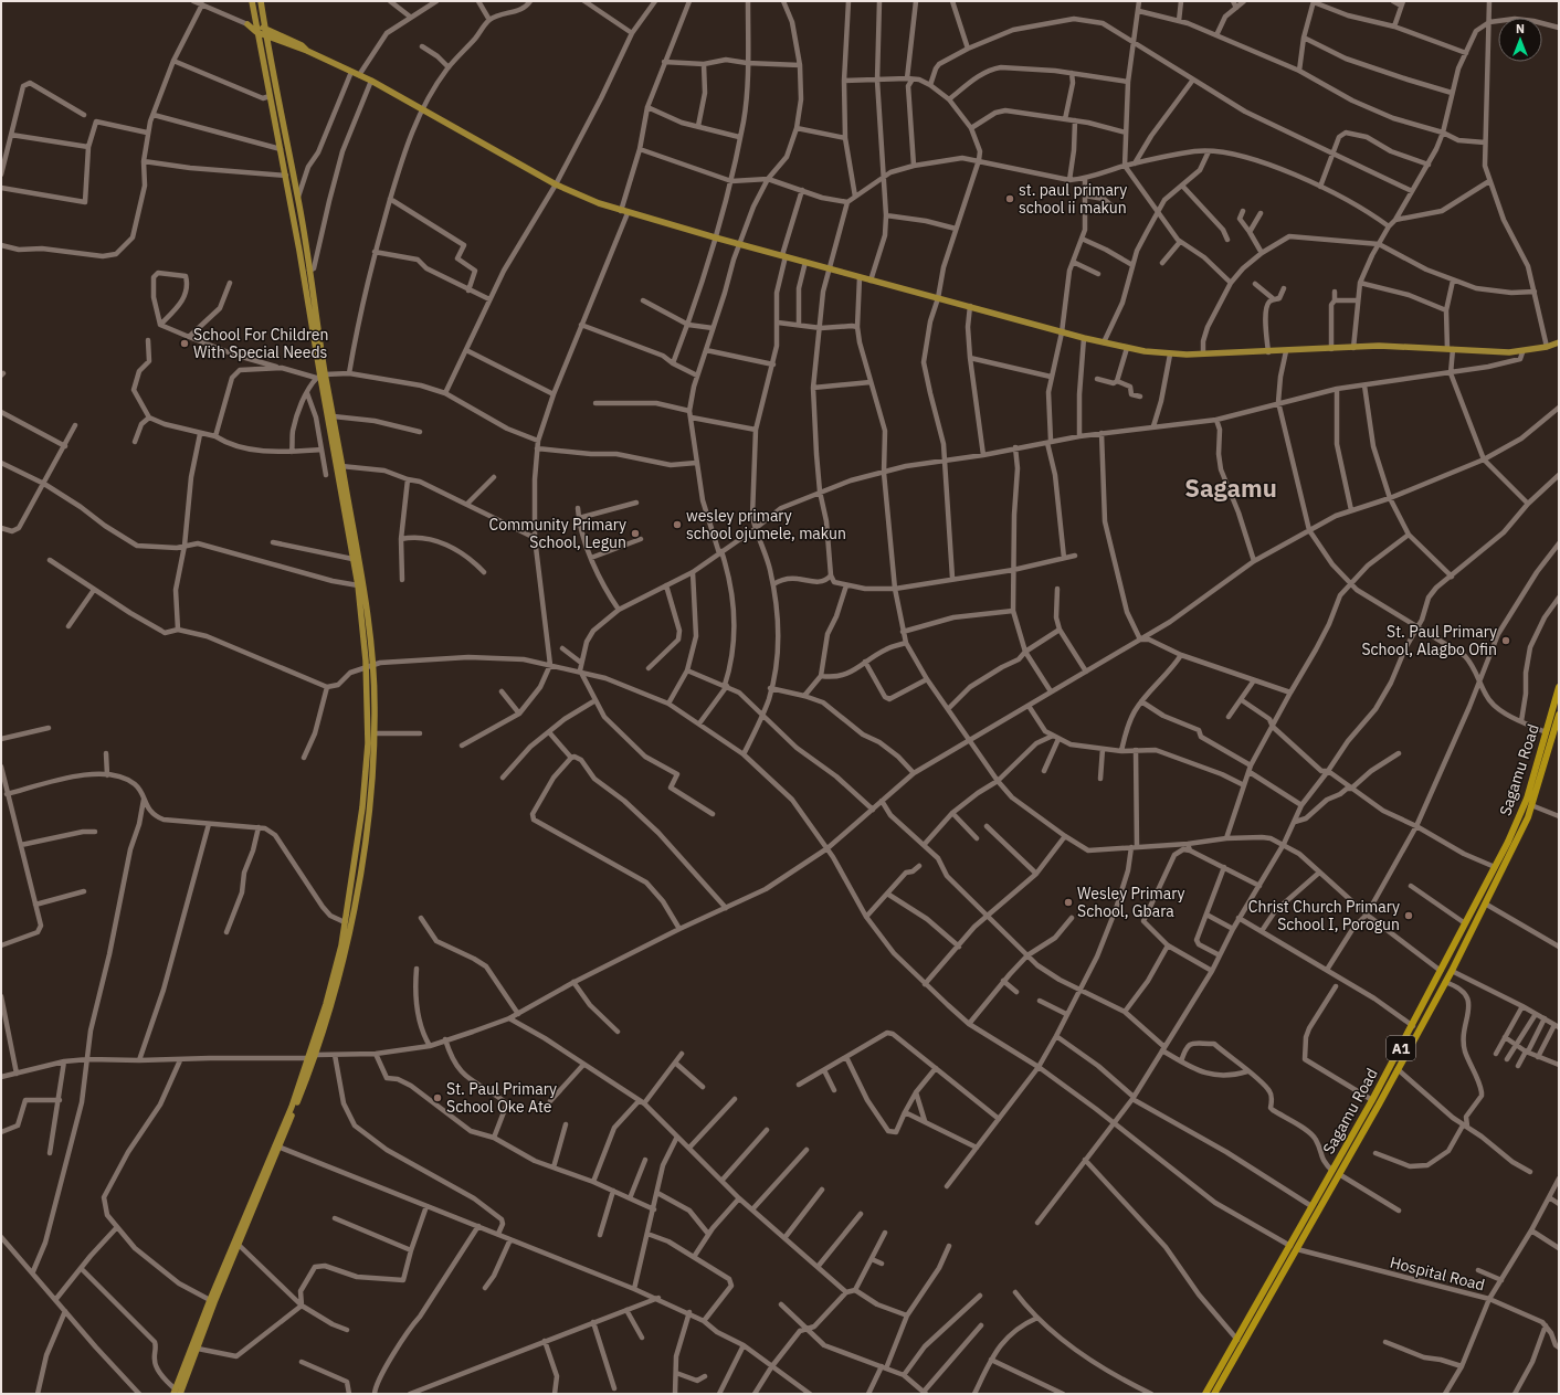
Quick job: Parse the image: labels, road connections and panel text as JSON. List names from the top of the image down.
{
  "streets": {
    "highway": ["Sagamu Road", "A1"],
    "street": ["Hospital Road"]
  },
  "crossings": [
    ["Sagamu Road", "Hospital Road"]
  ],
  "districts": ["Sagamu"],
  "places": [
    "st. paul primary school ii makun",
    "School For Children With Special Needs",
    "wesley primary school ojumele, makun",
    "Community Primary School, Legun",
    "St. Paul Primary School, Alagbo Ofin",
    "Wesley Primary School, Gbara",
    "Christ Church Primary School I, Porogun",
    "St. Paul Primary School Oke Ate"
  ],
  "north": "top"
}
